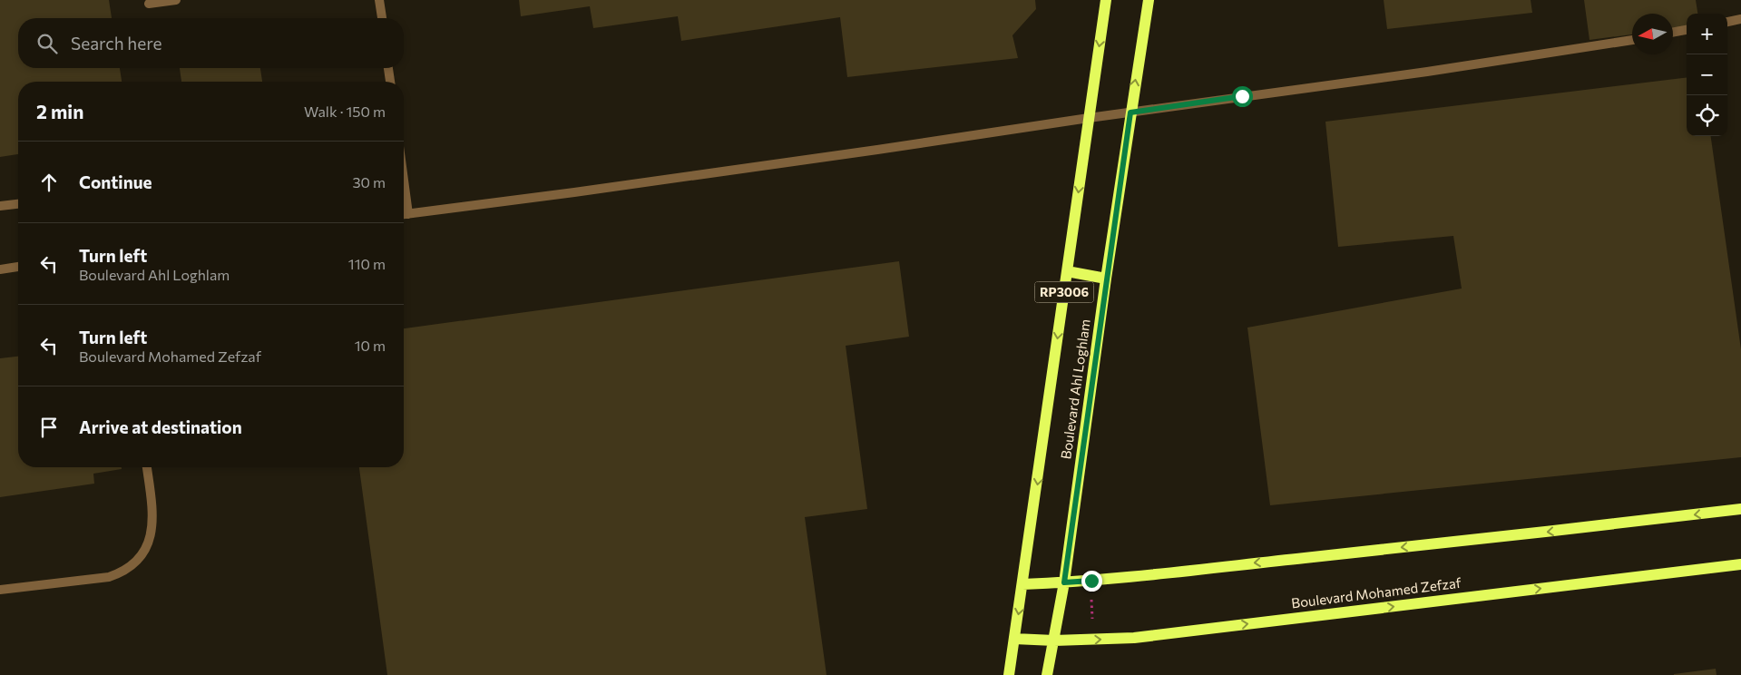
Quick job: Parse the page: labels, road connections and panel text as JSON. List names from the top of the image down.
{
  "streets": {
    "main road": ["RP3006", "Boulevard Ahl Loghlam", "Boulevard Mohamed Zefzaf"]
  },
  "crossings": [
    ["Boulevard Ahl Loghlam", "Boulevard Mohamed Zefzaf"]
  ],
  "north": "left",
  "page": {
    "map_buttons": ["+", "−"],
    "search": "Search here",
    "heading": ["2 min", "Walk · 150 m"],
    "list": [
      ["Continue", "30 m"],
      ["Turn left", "Boulevard Ahl Loghlam", "110 m"],
      ["Turn left", "Boulevard Mohamed Zefzaf", "10 m"],
      "Arrive at destination"
    ]
  }
}
